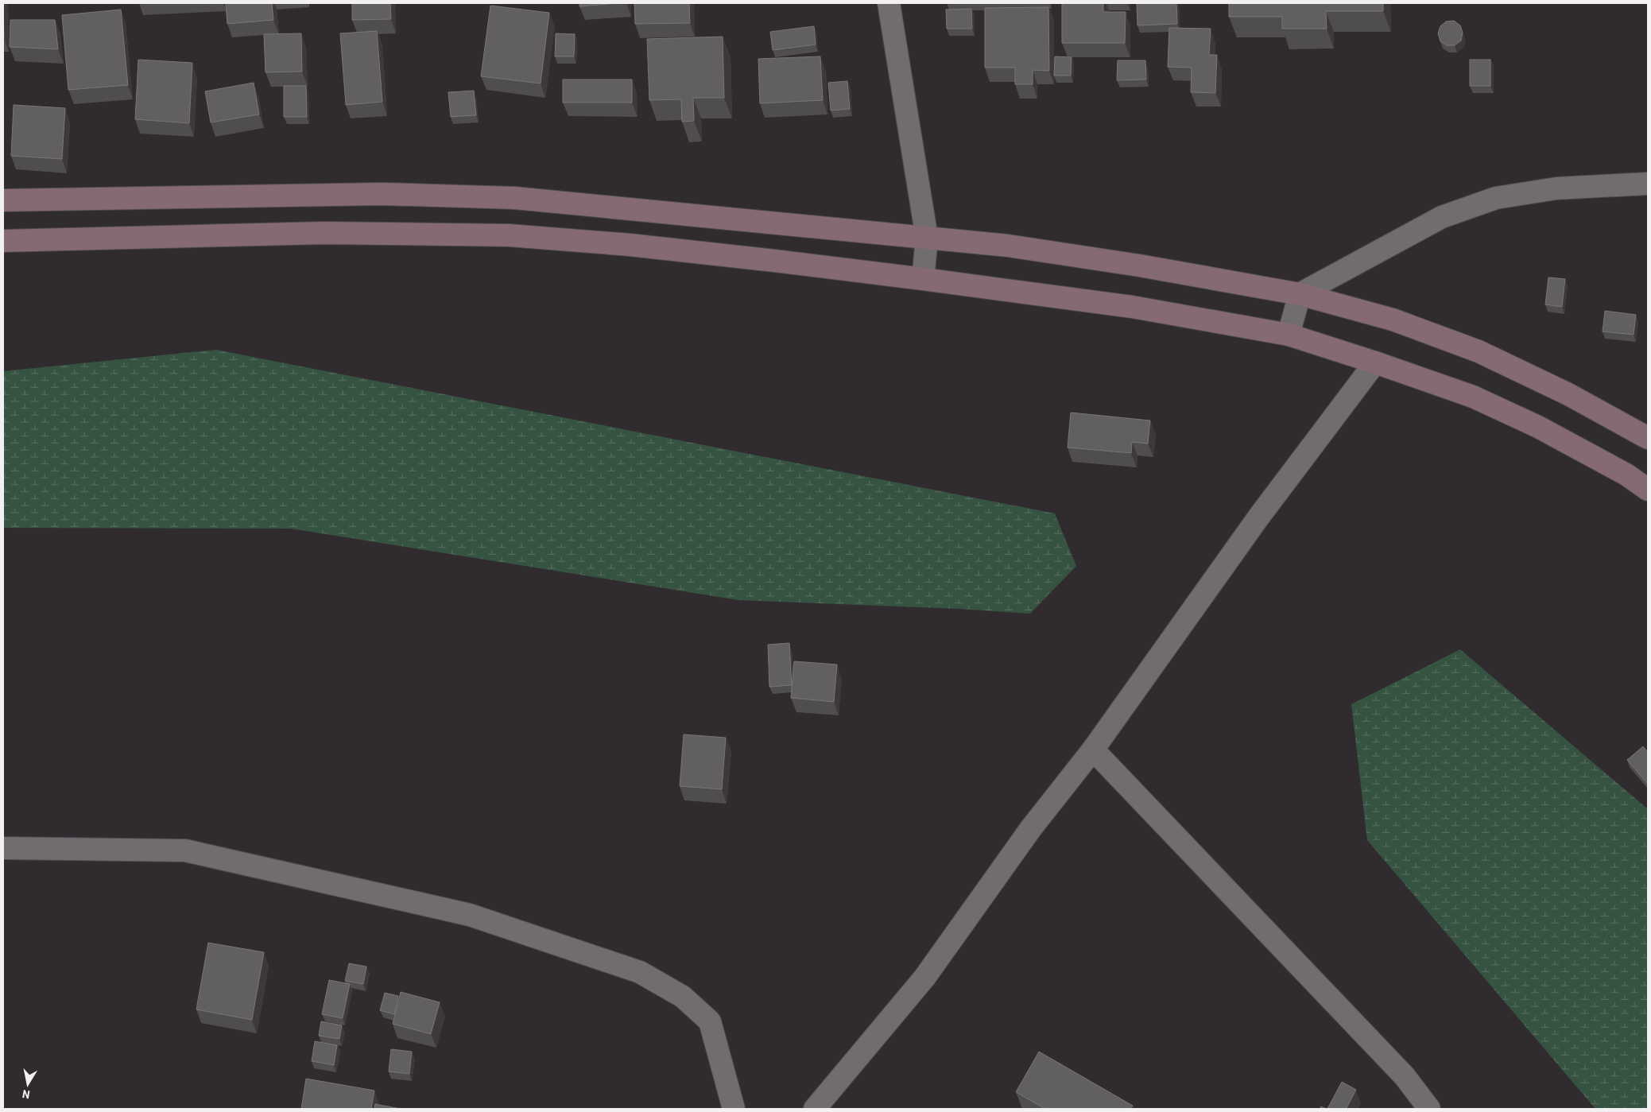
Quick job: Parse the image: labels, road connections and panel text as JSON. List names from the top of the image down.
{
  "north": "bottom"
}
